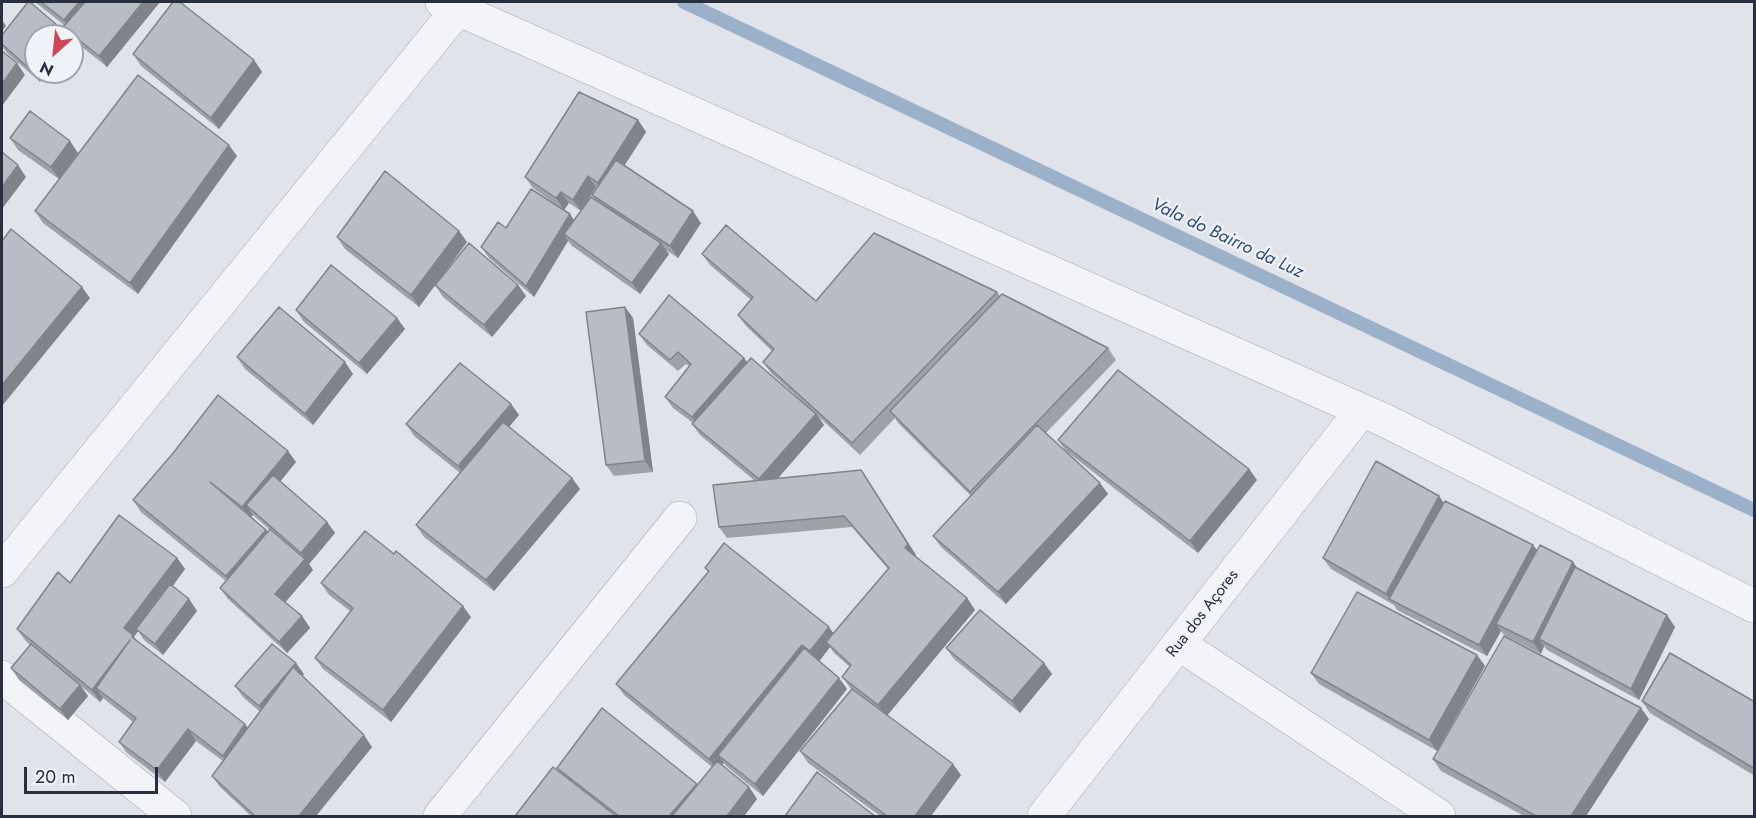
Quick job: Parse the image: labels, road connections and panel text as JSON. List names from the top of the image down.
{
  "streets": {
    "street": ["Rua dos Açores"]
  },
  "water": ["Vala do Bairro da Luz"],
  "scale_bar": "20 m",
  "north": "bottom left"
}
